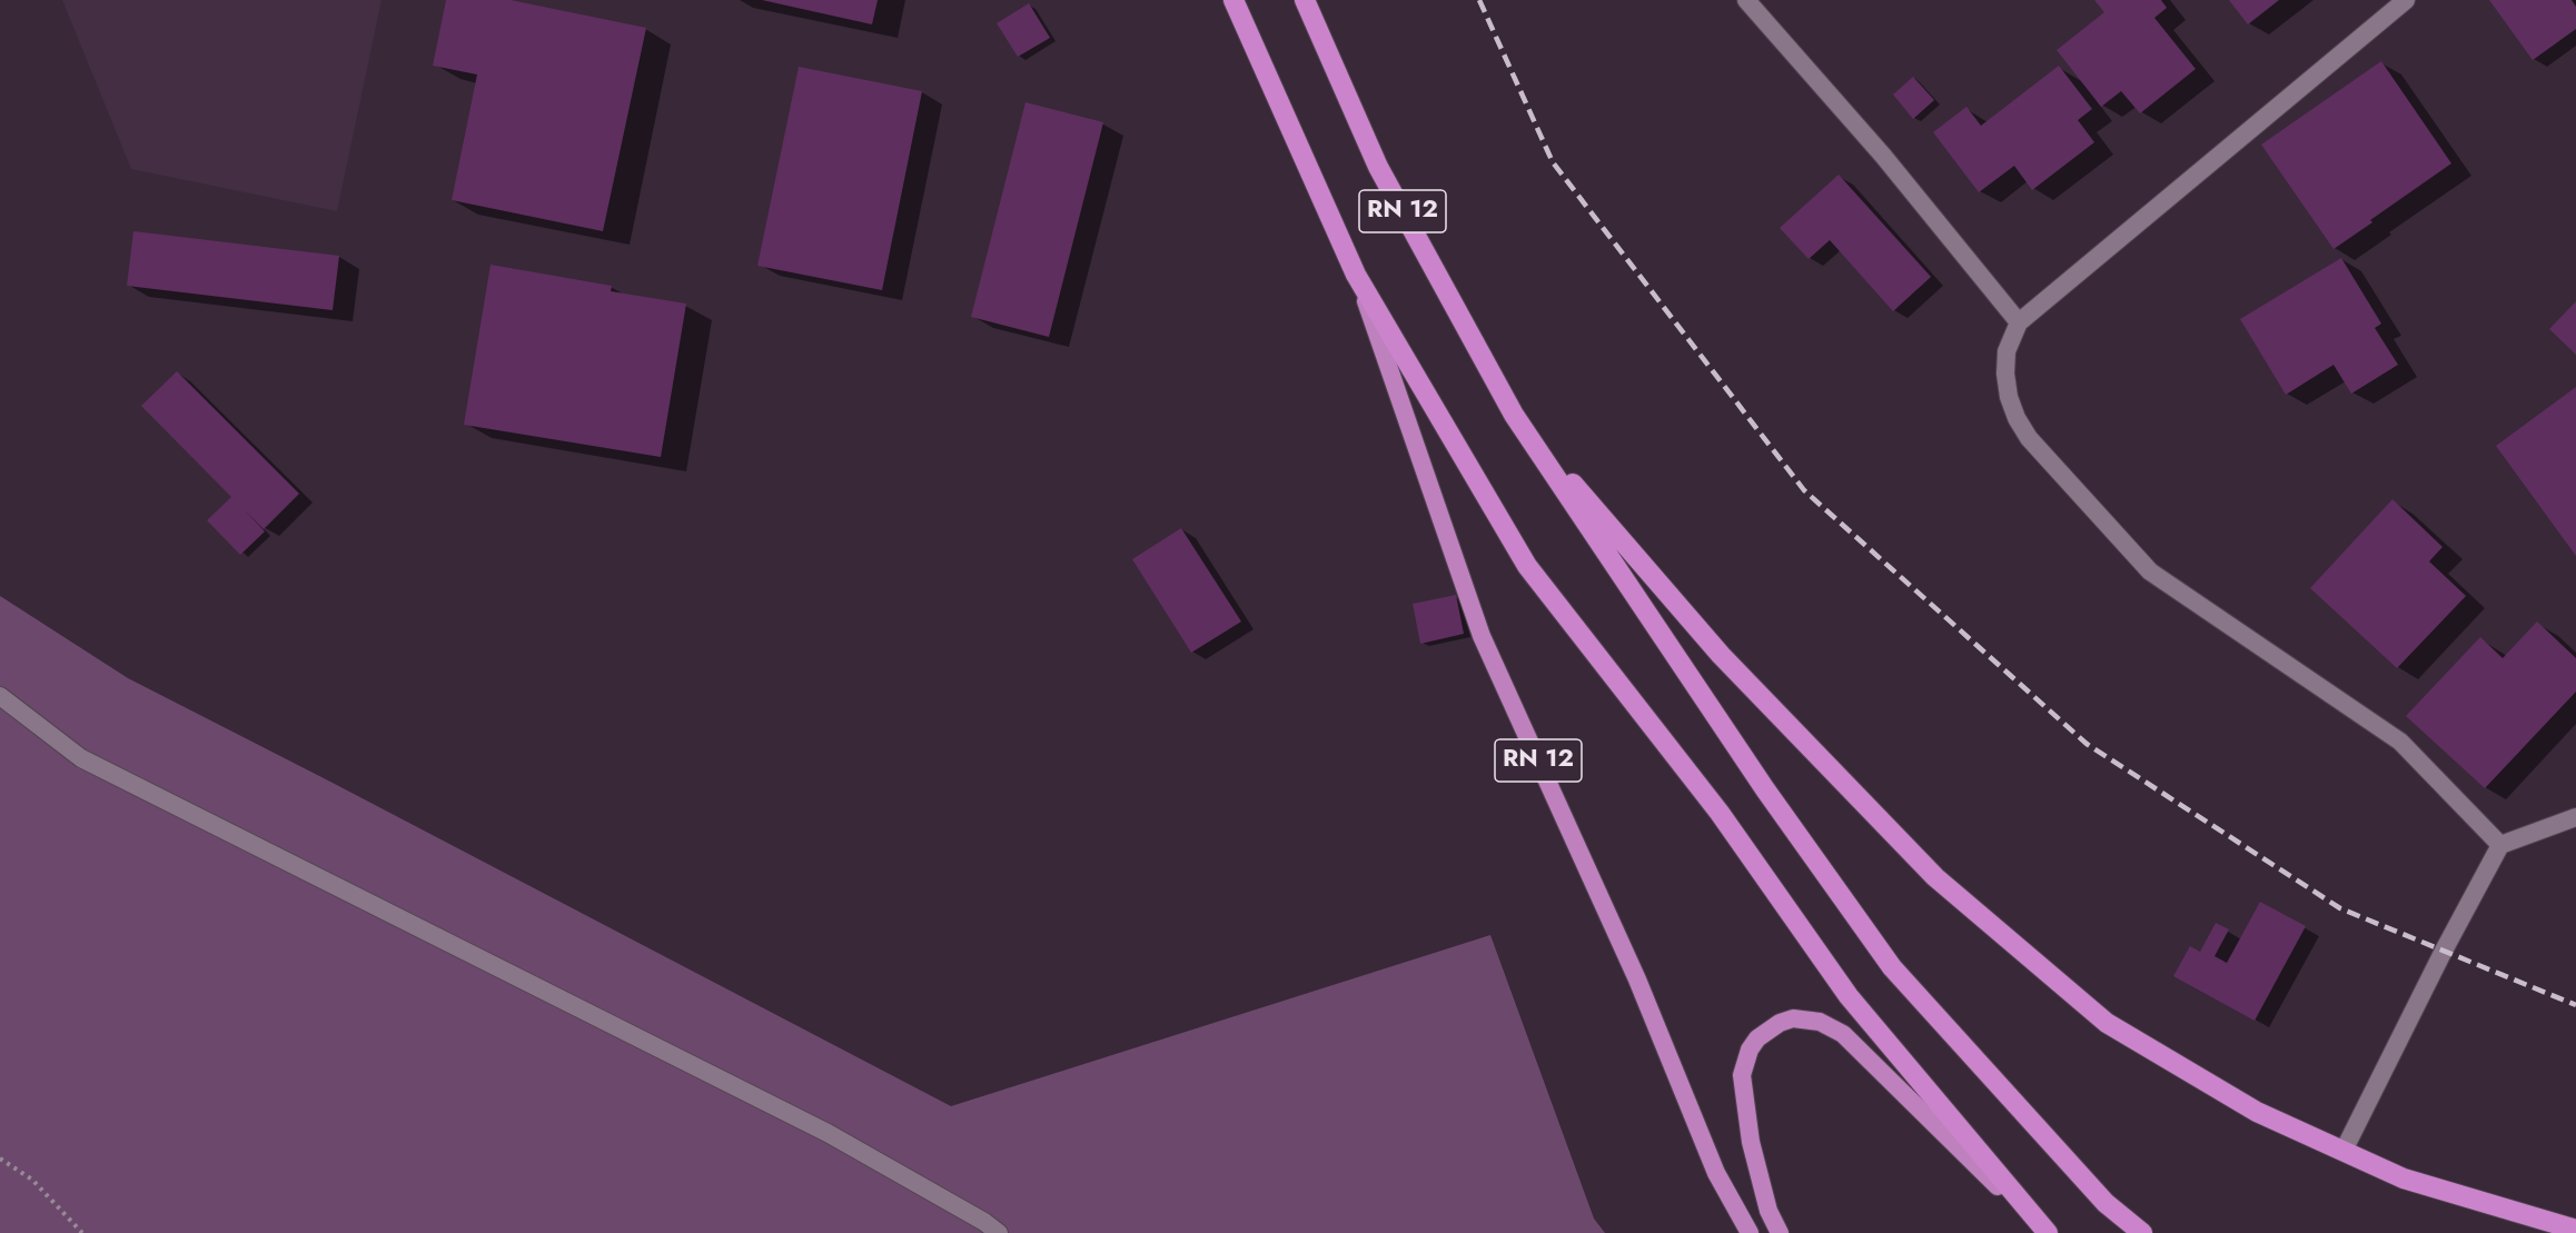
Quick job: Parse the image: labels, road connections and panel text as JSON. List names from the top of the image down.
{
  "streets": {
    "highway": ["RN 12"]
  }
}
